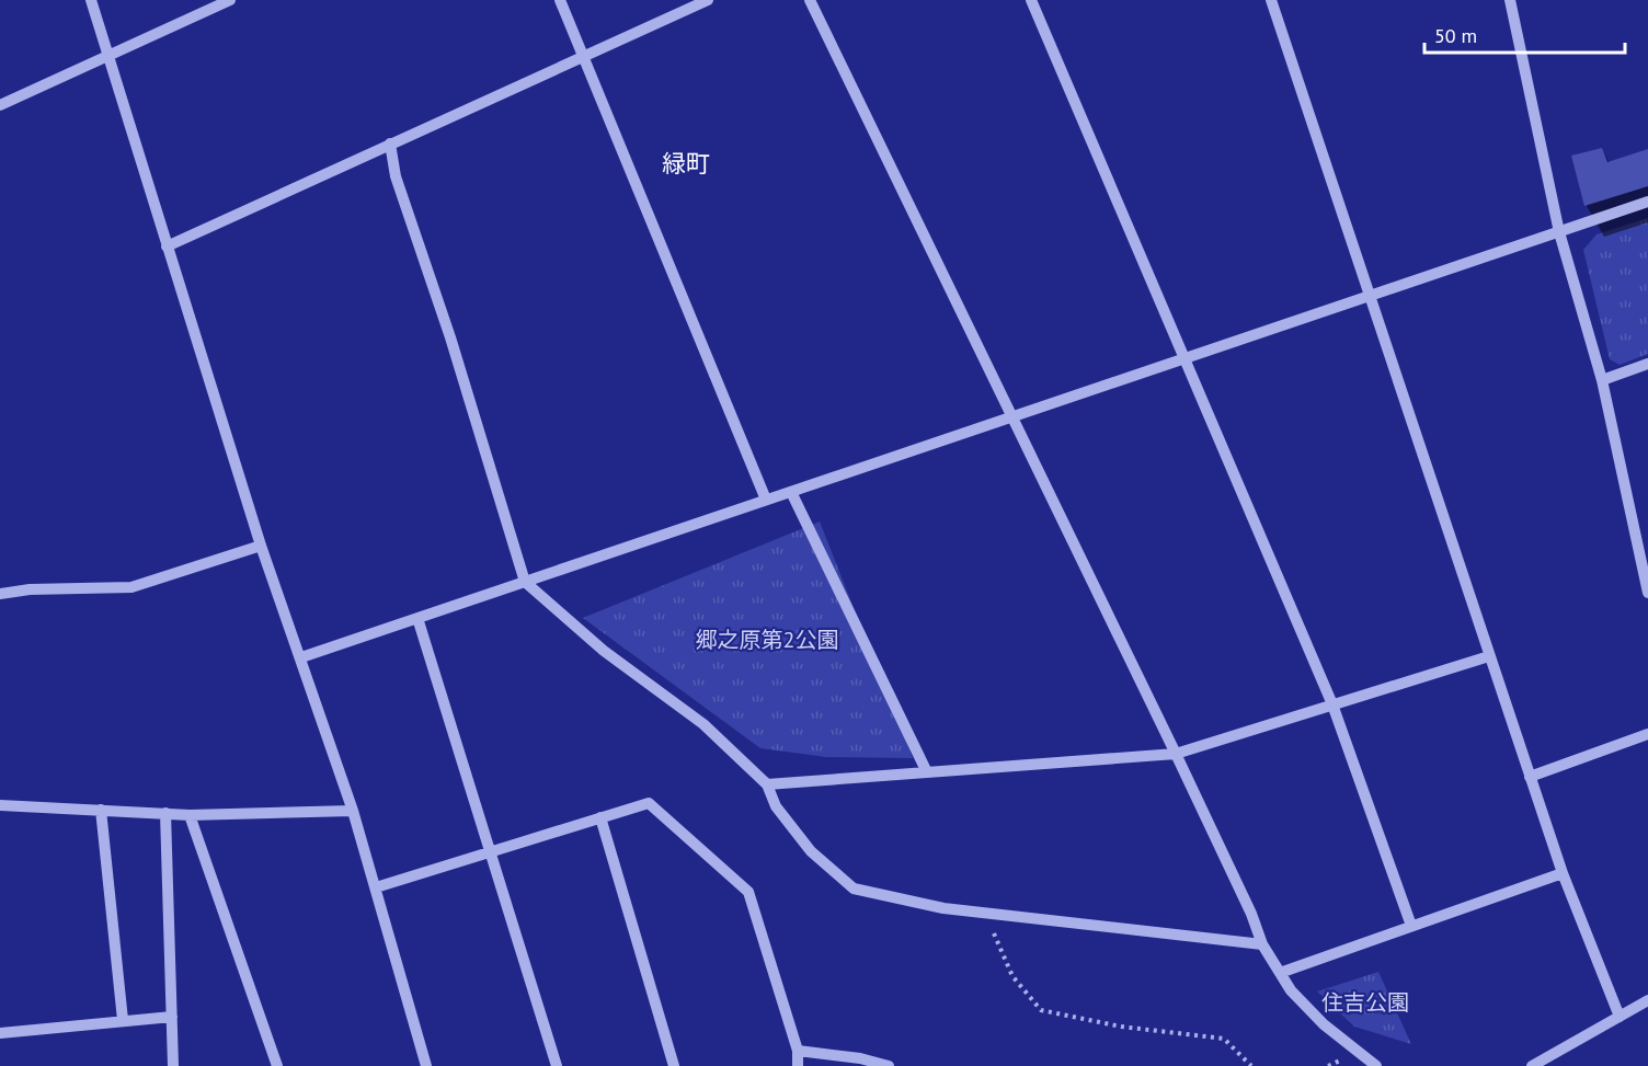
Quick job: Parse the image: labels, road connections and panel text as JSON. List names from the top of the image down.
{
  "districts": ["緑町"],
  "parks": ["郷之原第2公園", "住吉公園"],
  "scale_bar": "50 m"
}
